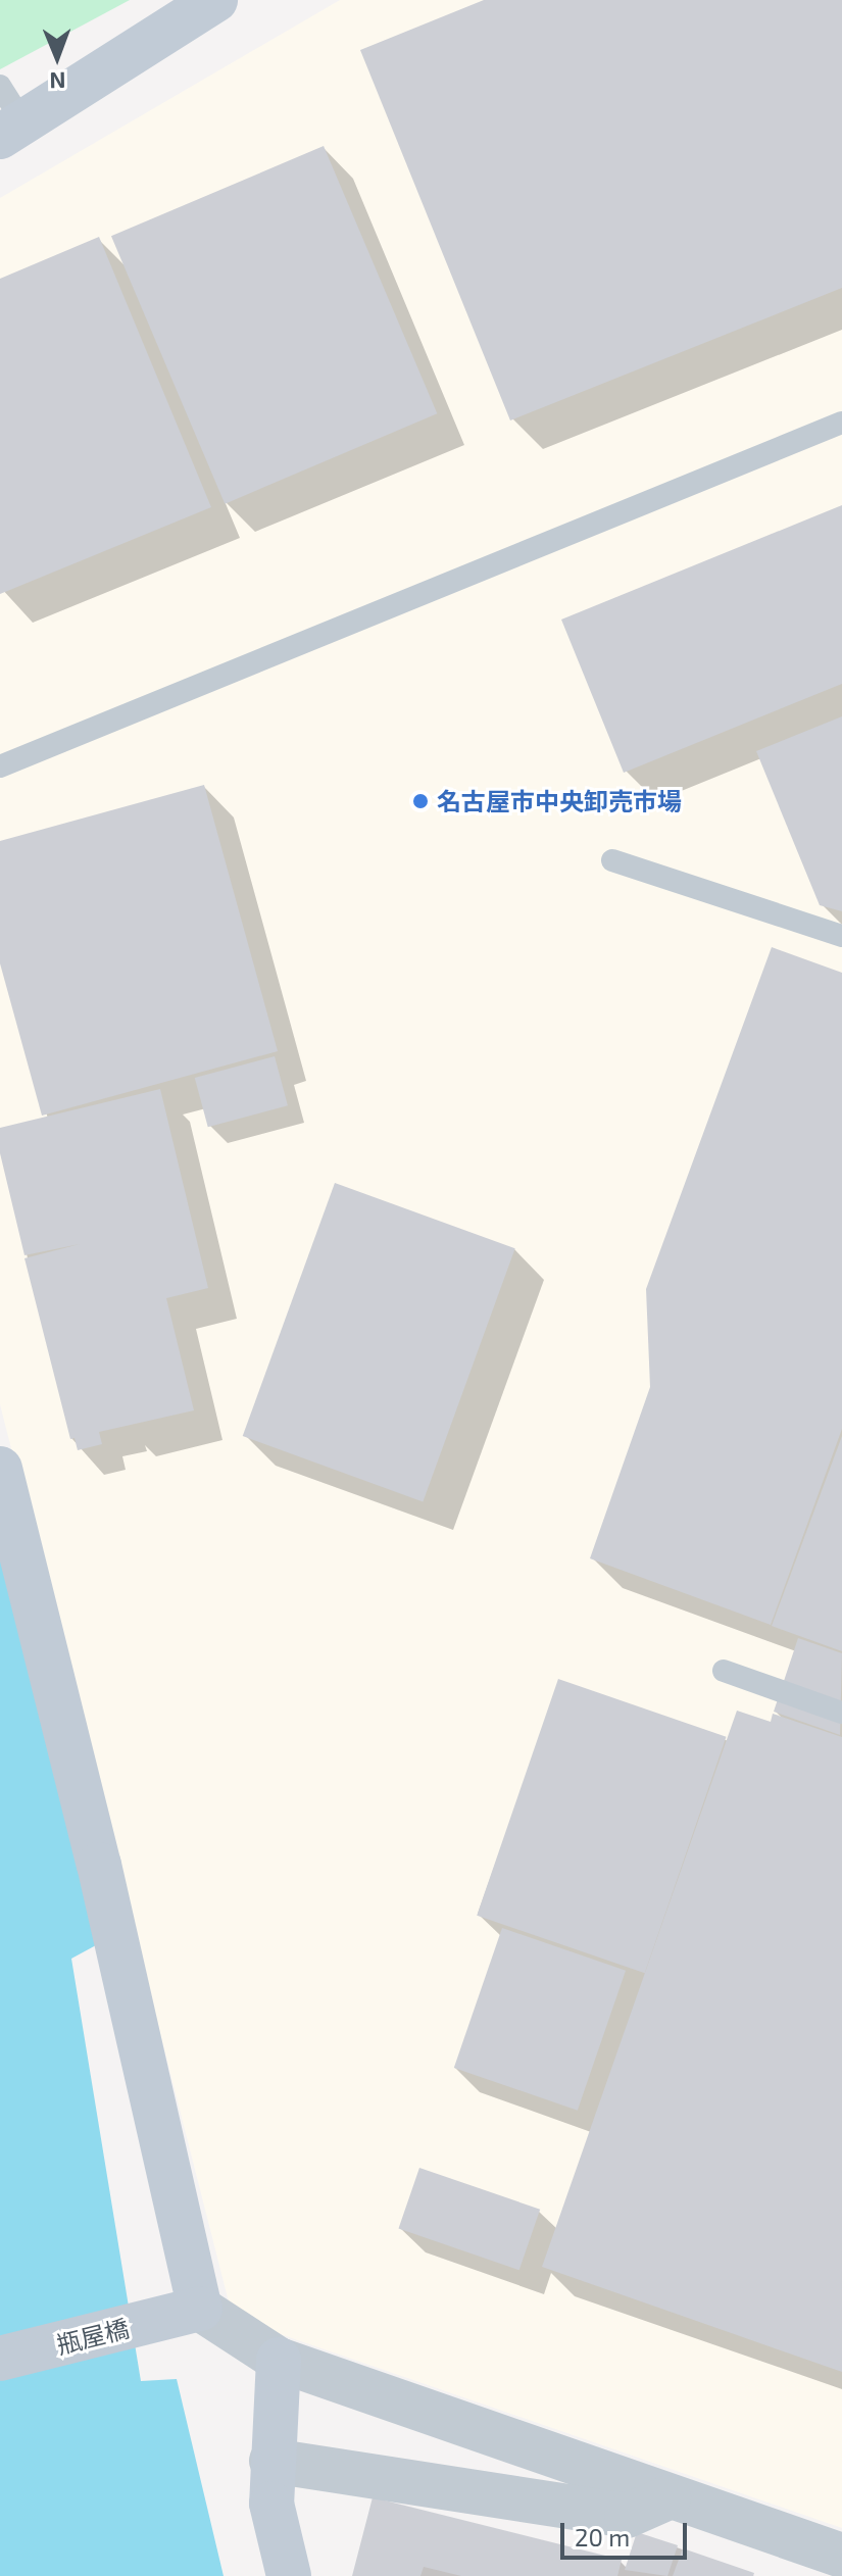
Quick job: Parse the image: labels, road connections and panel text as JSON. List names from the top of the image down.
{
  "streets": {
    "street": ["瓶屋橋"]
  },
  "places": ["名古屋市中央卸売市場"],
  "scale_bar": "20 m",
  "north": "bottom"
}
